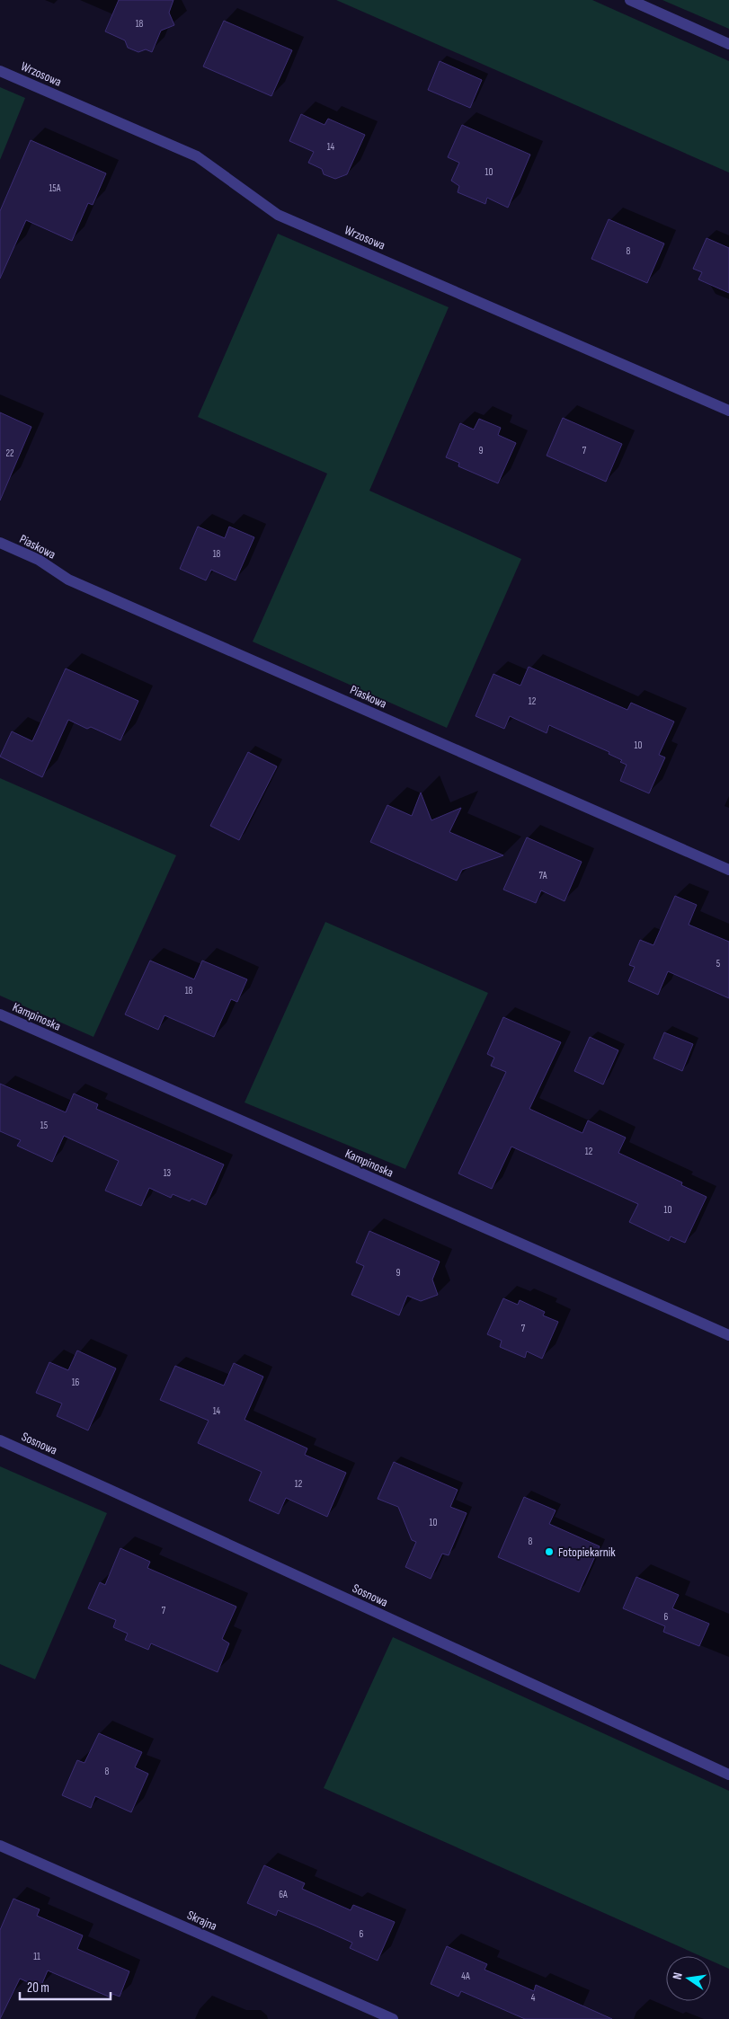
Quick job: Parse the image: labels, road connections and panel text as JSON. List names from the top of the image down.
{
  "streets": {
    "street": [
      "Wrzosowa",
      "Piaskowa",
      "Kampinoska",
      "Sosnowa",
      "Skrajna"
    ]
  },
  "places": ["Fotopiekarnik"],
  "house_numbers": [
    "18",
    "14",
    "10",
    "15A",
    "8",
    "9",
    "7",
    "22",
    "18",
    "12",
    "10",
    "7A",
    "5",
    "18",
    "15",
    "12",
    "13",
    "10",
    "9",
    "7",
    "16",
    "14",
    "12",
    "10",
    "8",
    "7",
    "6",
    "8",
    "6A",
    "6",
    "11",
    "4A",
    "4"
  ],
  "scale_bar": "20 m",
  "north": "left"
}
